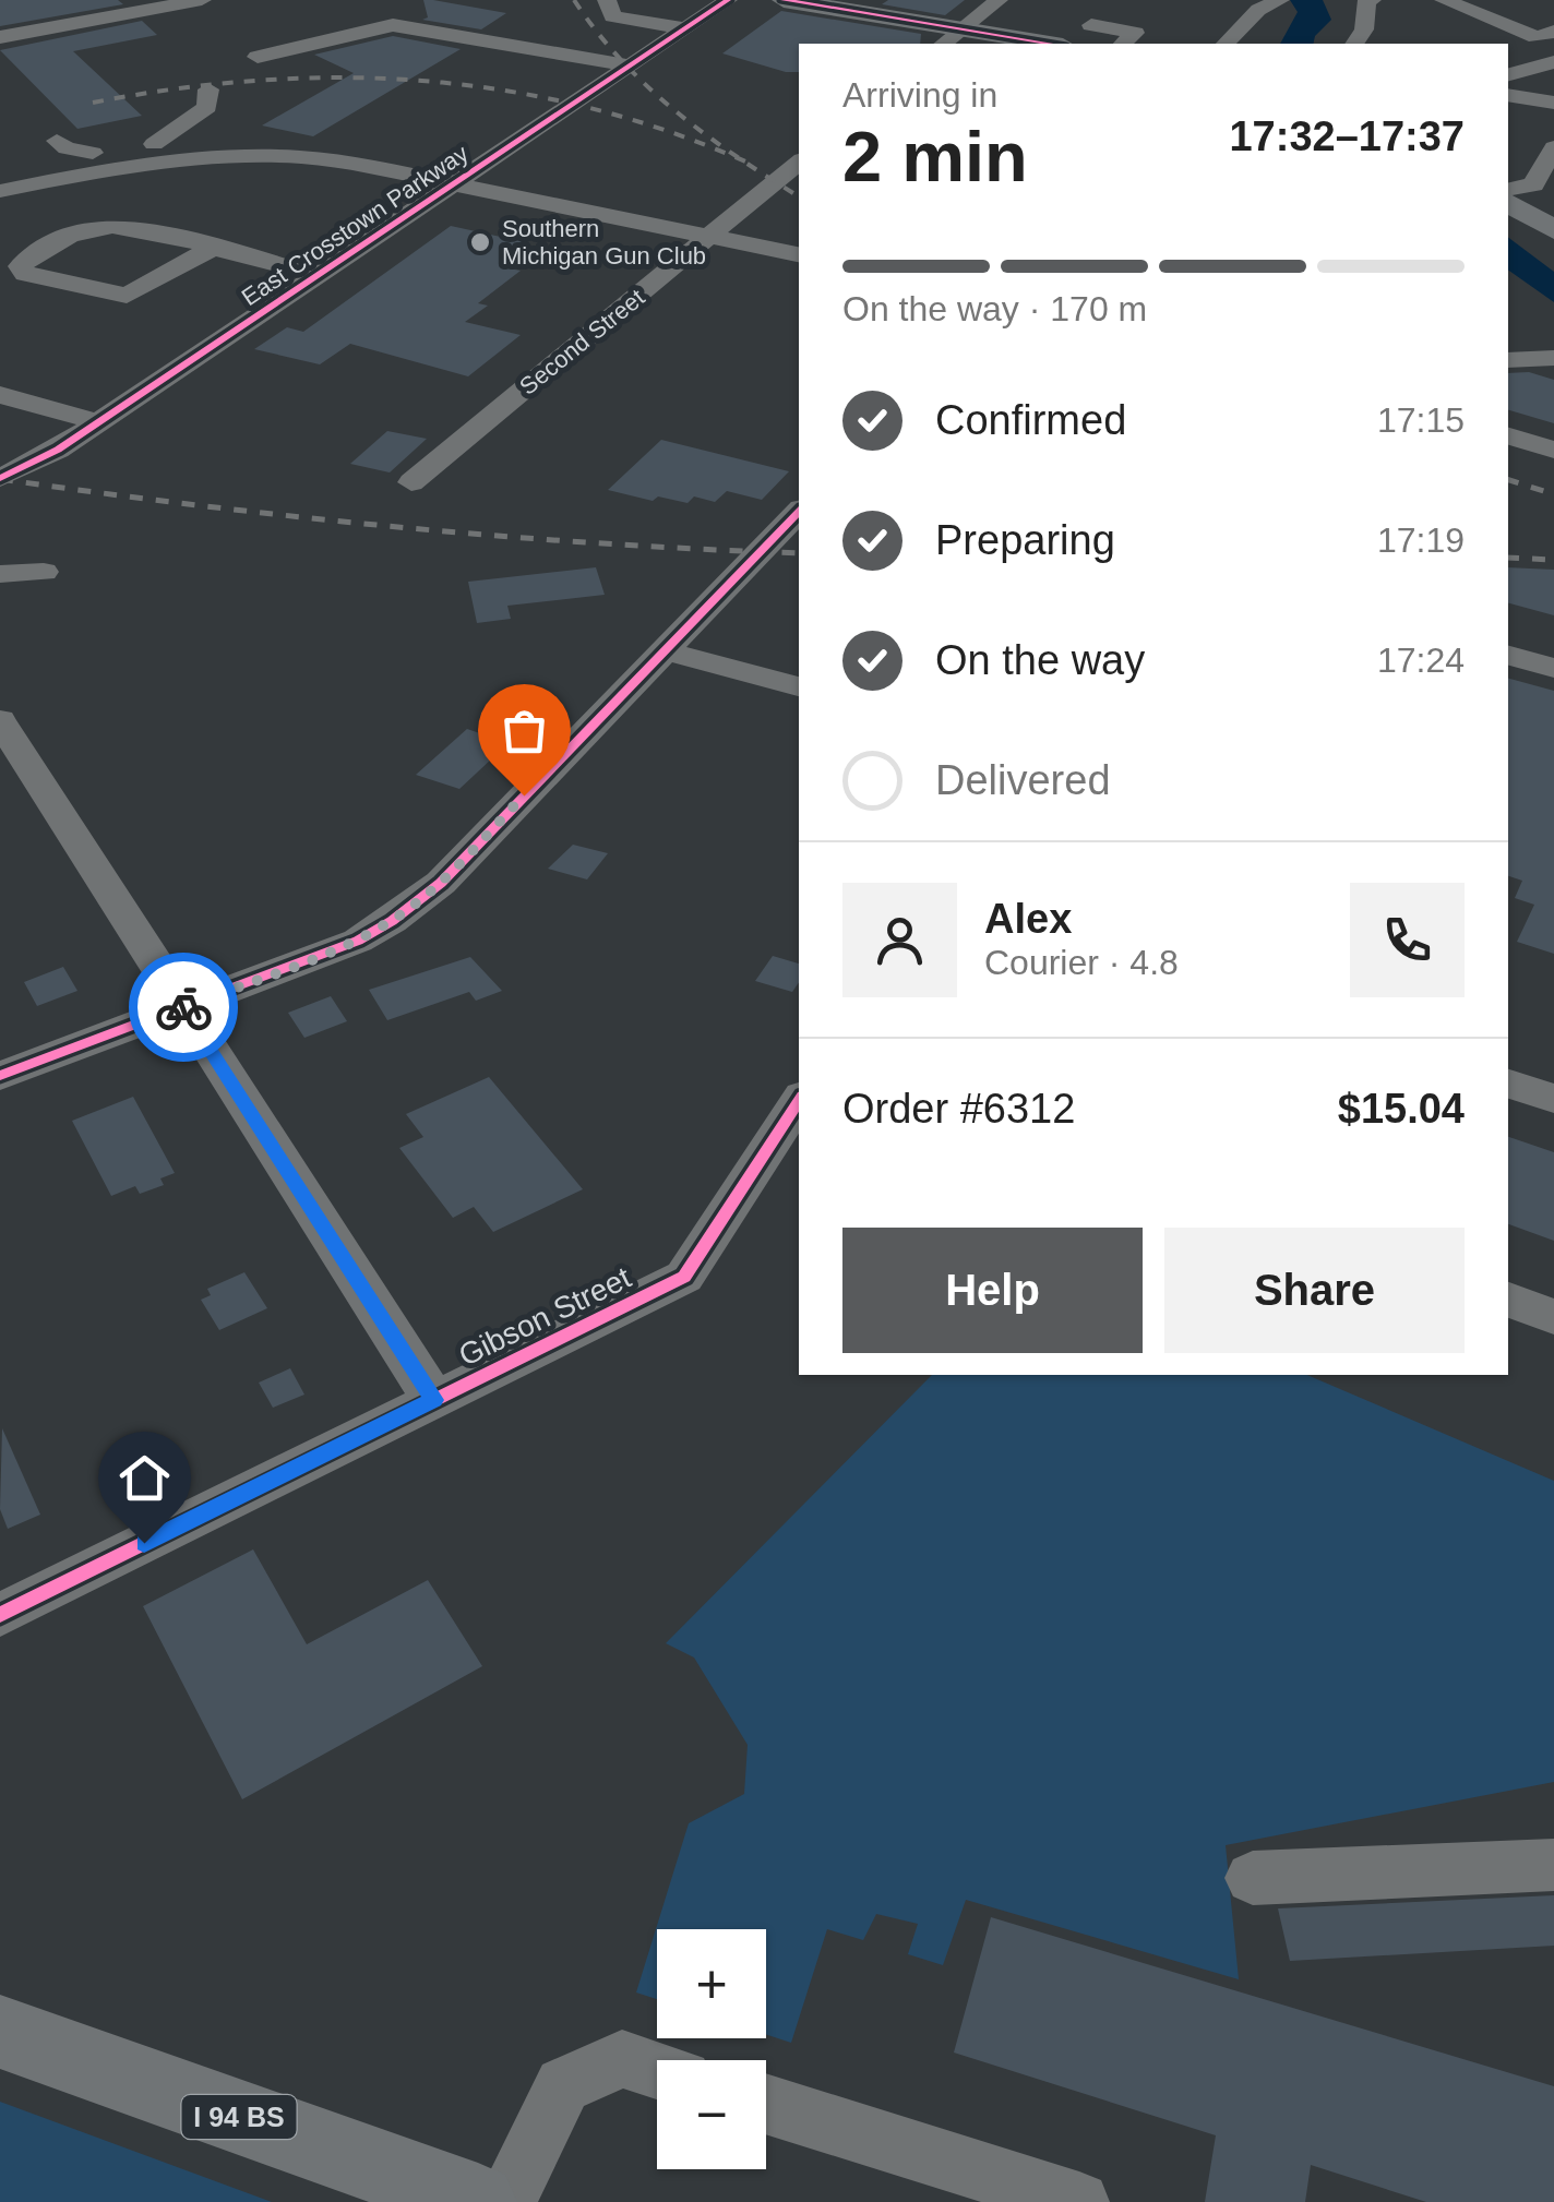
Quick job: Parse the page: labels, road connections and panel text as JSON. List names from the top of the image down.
{
  "streets": {
    "main road": ["I 94 BS"],
    "street": ["East Crosstown Parkway", "Second Street", "Gibson Street"]
  },
  "places": ["Southern Michigan Gun Club"],
  "page": {
    "heading": ["2 min", "Arriving in", "17:32–17:37"],
    "panel": [
      "Alex",
      "Courier · 4.8",
      "Order #6312",
      "$15.04"
    ],
    "bar": "On the way · 170 m",
    "list": [
      ["Confirmed", "17:15"],
      ["Preparing", "17:19"],
      ["On the way", "17:24"],
      "Delivered"
    ],
    "buttons": ["Help", "Share"],
    "map_buttons": ["+", "−"]
  }
}
